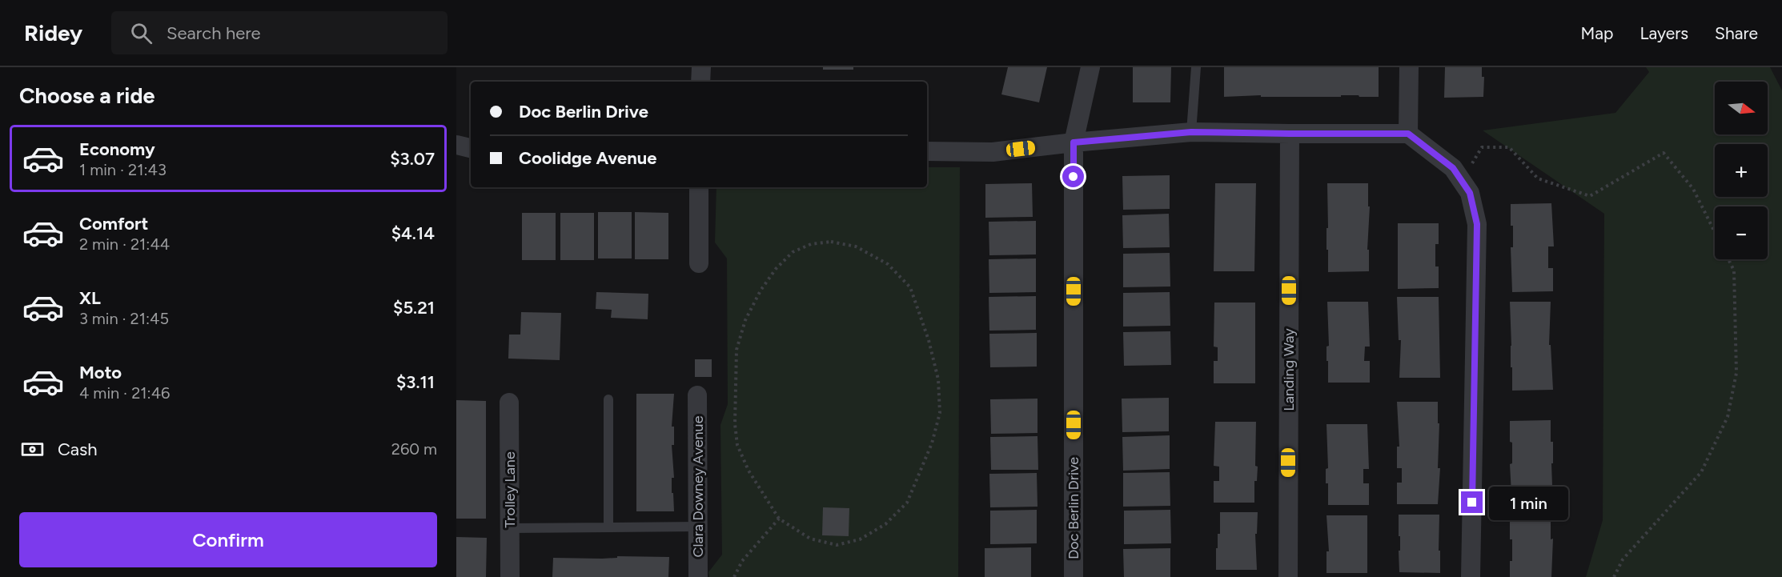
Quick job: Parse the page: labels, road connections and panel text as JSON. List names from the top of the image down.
{
  "streets": {
    "street": [
      "Landing Way",
      "Clara Downey Avenue",
      "Trolley Lane",
      "Doc Berlin Drive"
    ]
  },
  "north": "right",
  "page": {
    "header": "Ridey",
    "search": "Search here",
    "nav": ["Map", "Layers", "Share"],
    "heading": "Choose a ride",
    "map_buttons": ["+", "−"],
    "banner": ["Doc Berlin Drive", "Coolidge Avenue"],
    "list": [
      {
        "name": "Economy",
        "note": "1 min · 21:43",
        "value": "$3.07"
      },
      {
        "name": "Comfort",
        "note": "2 min · 21:44",
        "value": "$4.14"
      },
      {
        "name": "XL",
        "note": "3 min · 21:45",
        "value": "$5.21"
      },
      {
        "name": "Moto",
        "note": "4 min · 21:46",
        "value": "$3.11"
      }
    ],
    "pay": ["Cash", "260 m"],
    "bubble": "1 min",
    "buttons": "Confirm"
  }
}
